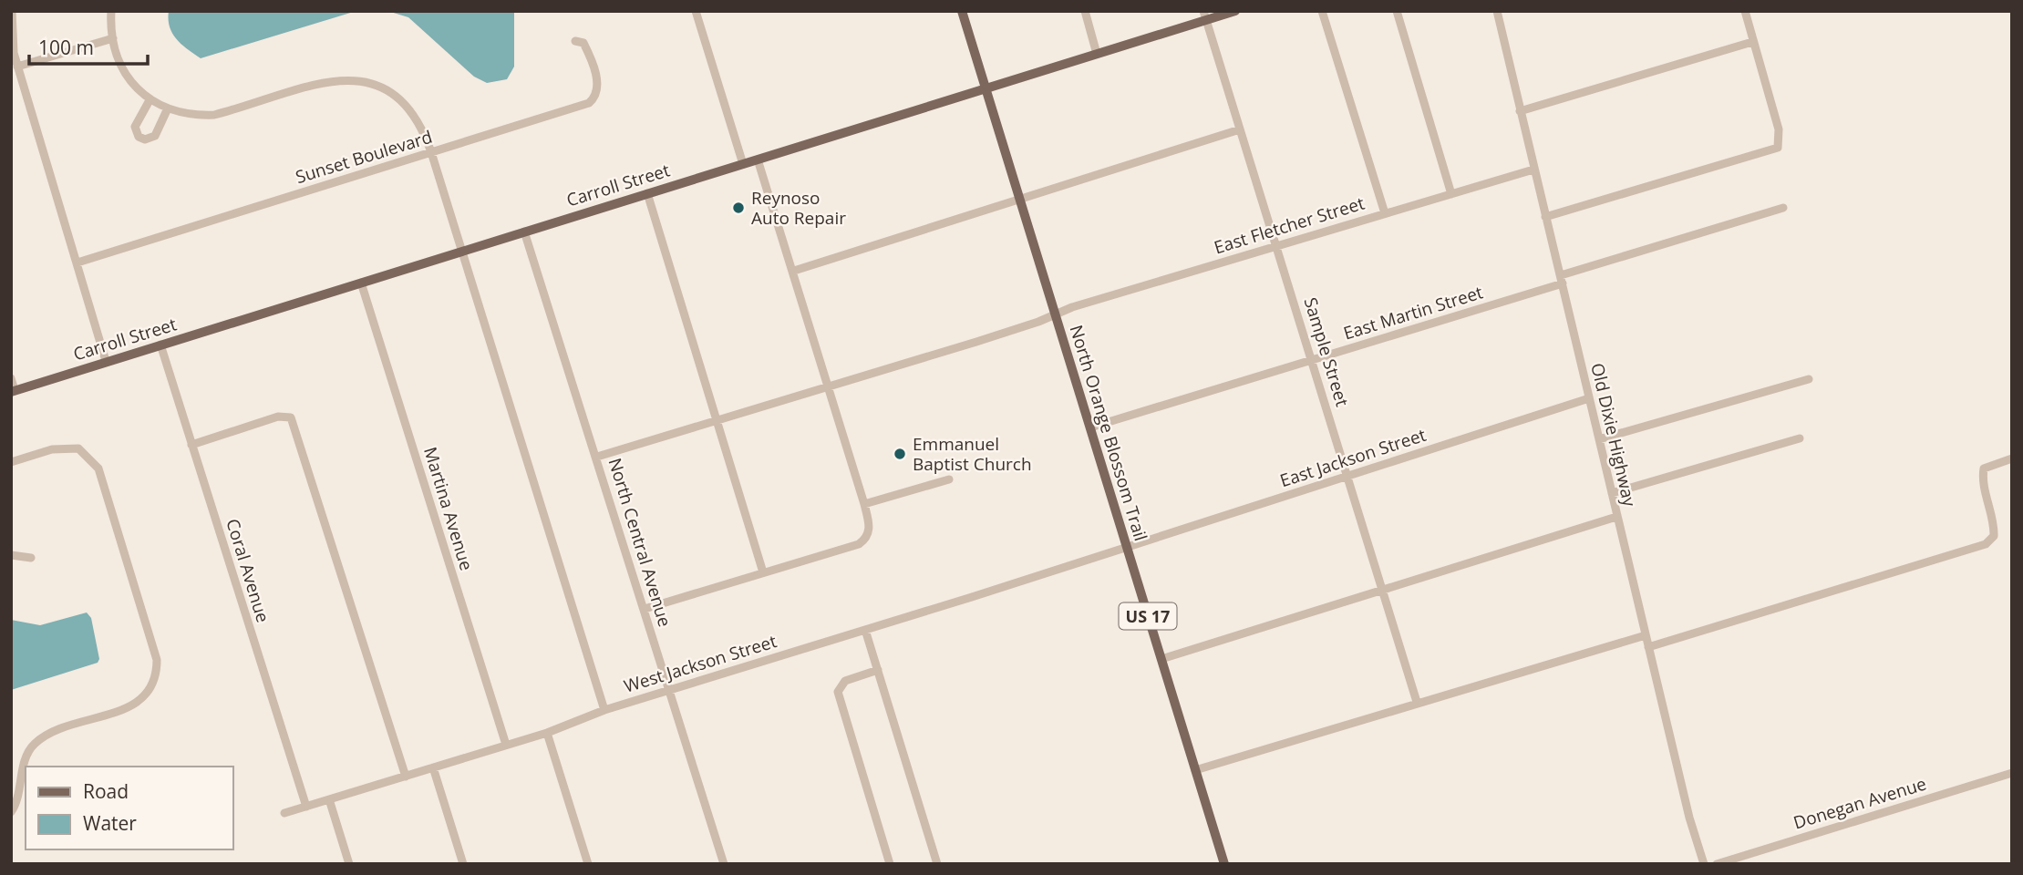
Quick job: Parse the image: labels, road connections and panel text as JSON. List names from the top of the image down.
{
  "streets": {
    "main road": ["Carroll Street", "North Orange Blossom Trail", "US 17"],
    "street": [
      "Sunset Boulevard",
      "East Fletcher Street",
      "East Martin Street",
      "Sample Street",
      "Old Dixie Highway",
      "East Jackson Street",
      "Martina Avenue",
      "North Central Avenue",
      "Coral Avenue",
      "West Jackson Street",
      "Donegan Avenue"
    ]
  },
  "crossings": [
    ["Carroll Street", "Sample Street"],
    ["Carroll Street", "North Orange Blossom Trail"],
    ["Carroll Street", "Martina Avenue"],
    ["Carroll Street", "North Central Avenue"],
    ["Carroll Street", "Coral Avenue"],
    ["East Fletcher Street", "Sample Street"],
    ["East Fletcher Street", "North Orange Blossom Trail"],
    ["East Fletcher Street", "Old Dixie Highway"],
    ["East Fletcher Street", "North Central Avenue"],
    ["East Martin Street", "Sample Street"],
    ["East Martin Street", "North Orange Blossom Trail"],
    ["East Martin Street", "Old Dixie Highway"],
    ["Sample Street", "East Jackson Street"],
    ["North Orange Blossom Trail", "East Jackson Street"],
    ["North Orange Blossom Trail", "West Jackson Street"],
    ["Old Dixie Highway", "East Jackson Street"],
    ["East Jackson Street", "West Jackson Street"],
    ["Martina Avenue", "West Jackson Street"],
    ["North Central Avenue", "West Jackson Street"],
    ["Coral Avenue", "West Jackson Street"]
  ],
  "places": ["Reynoso Auto Repair", "Emmanuel Baptist Church"],
  "legend": ["Road", "Water"],
  "scale_bar": "100 m"
}
